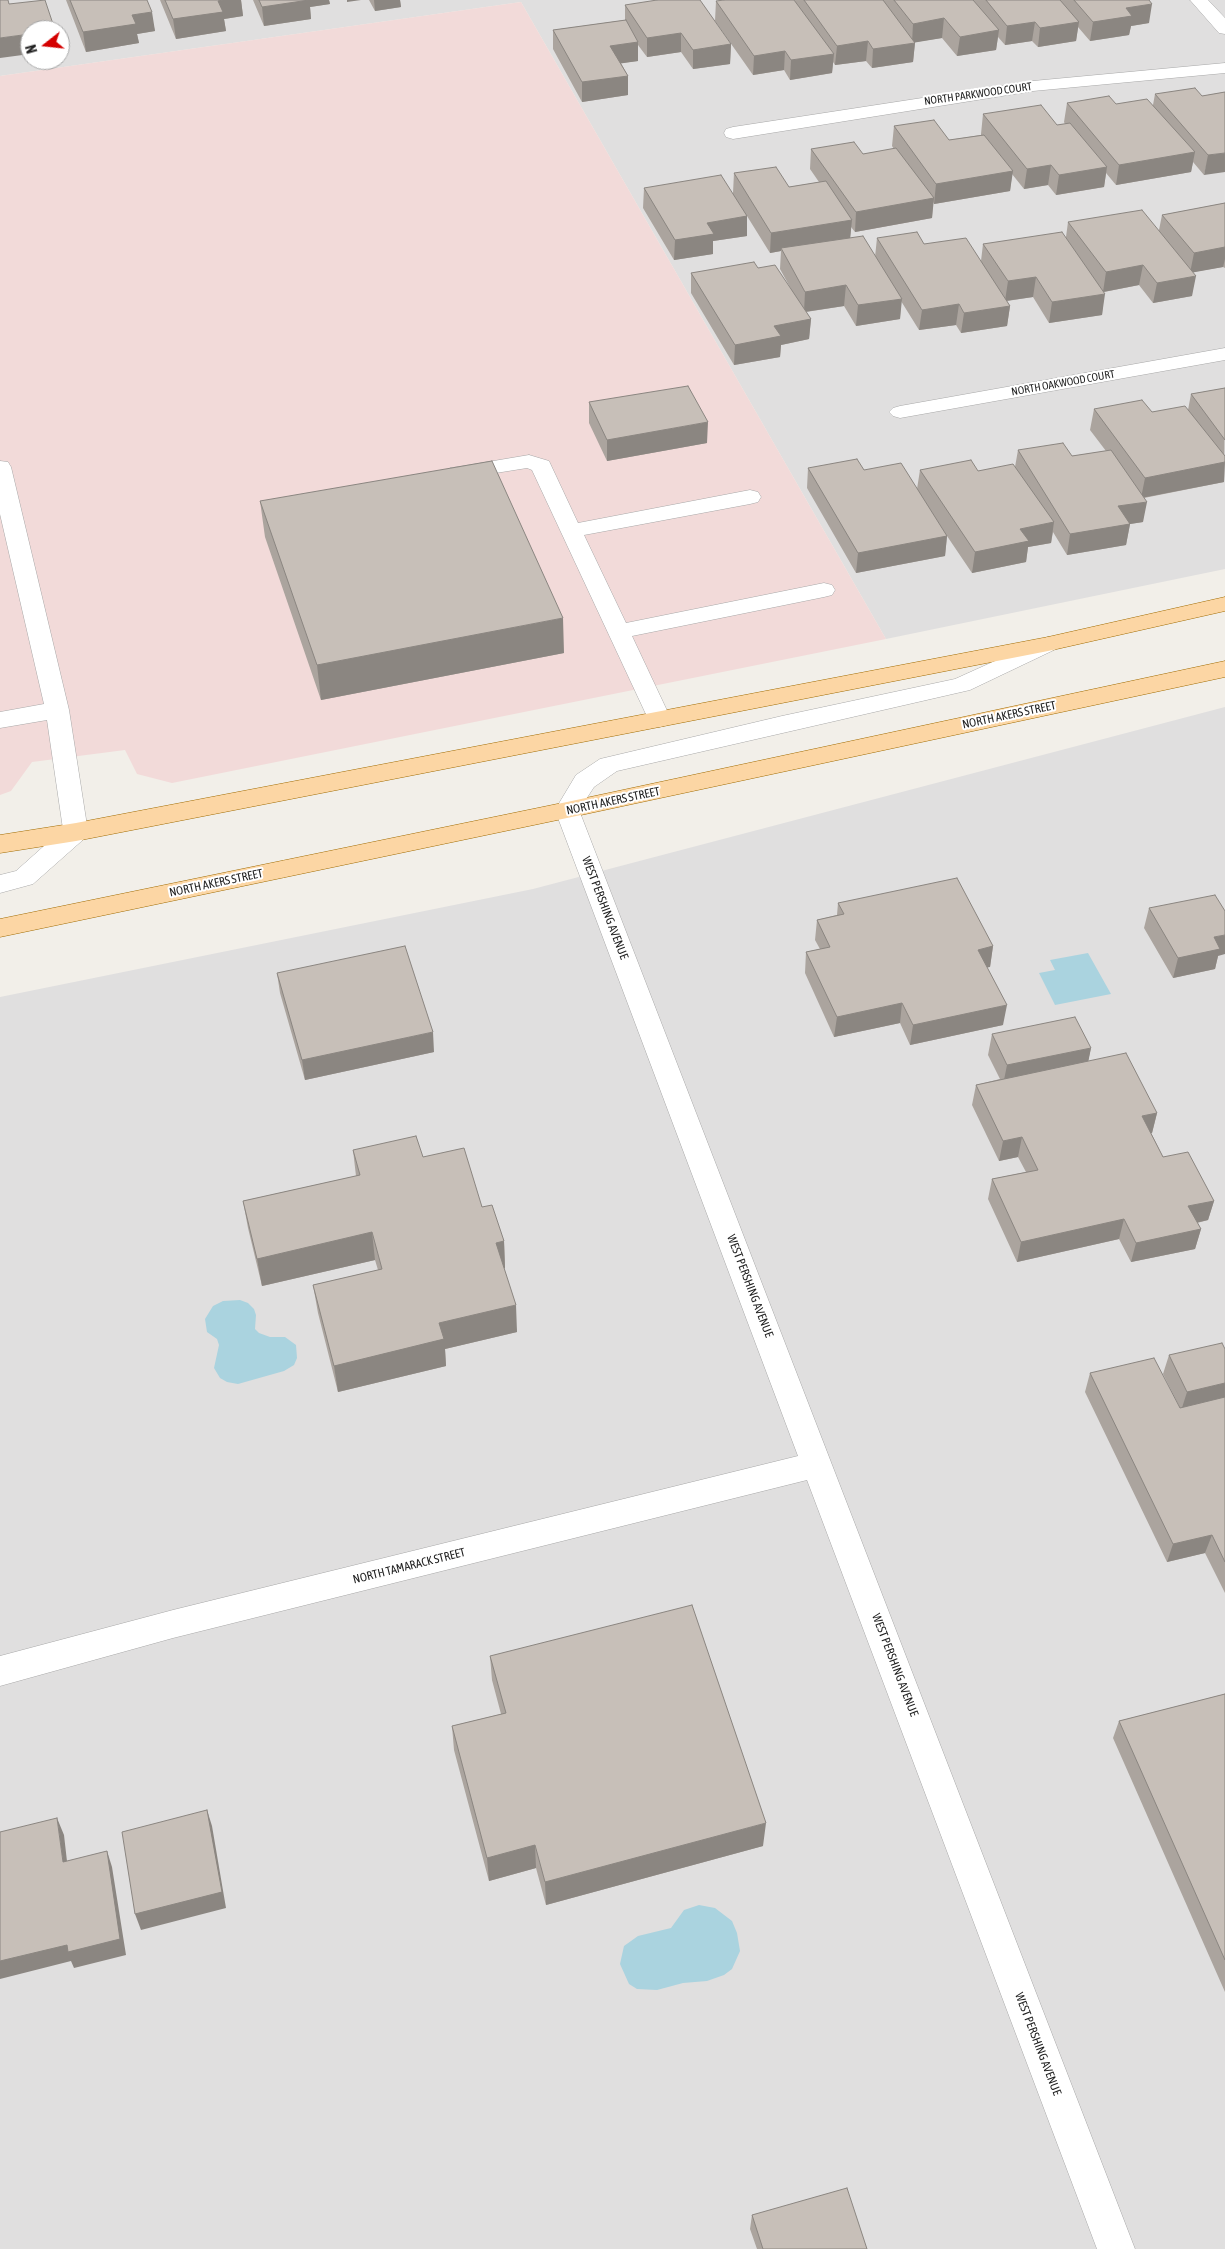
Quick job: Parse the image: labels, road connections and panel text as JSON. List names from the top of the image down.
{
  "streets": {
    "main road": ["NORTH AKERS STREET"],
    "street": [
      "NORTH PARKWOOD COURT",
      "NORTH OAKWOOD COURT",
      "WEST PERSHING AVENUE",
      "NORTH TAMARACK STREET"
    ]
  },
  "crossings": [
    ["NORTH AKERS STREET", "WEST PERSHING AVENUE"],
    ["WEST PERSHING AVENUE", "NORTH TAMARACK STREET"]
  ],
  "north": "left"
}
